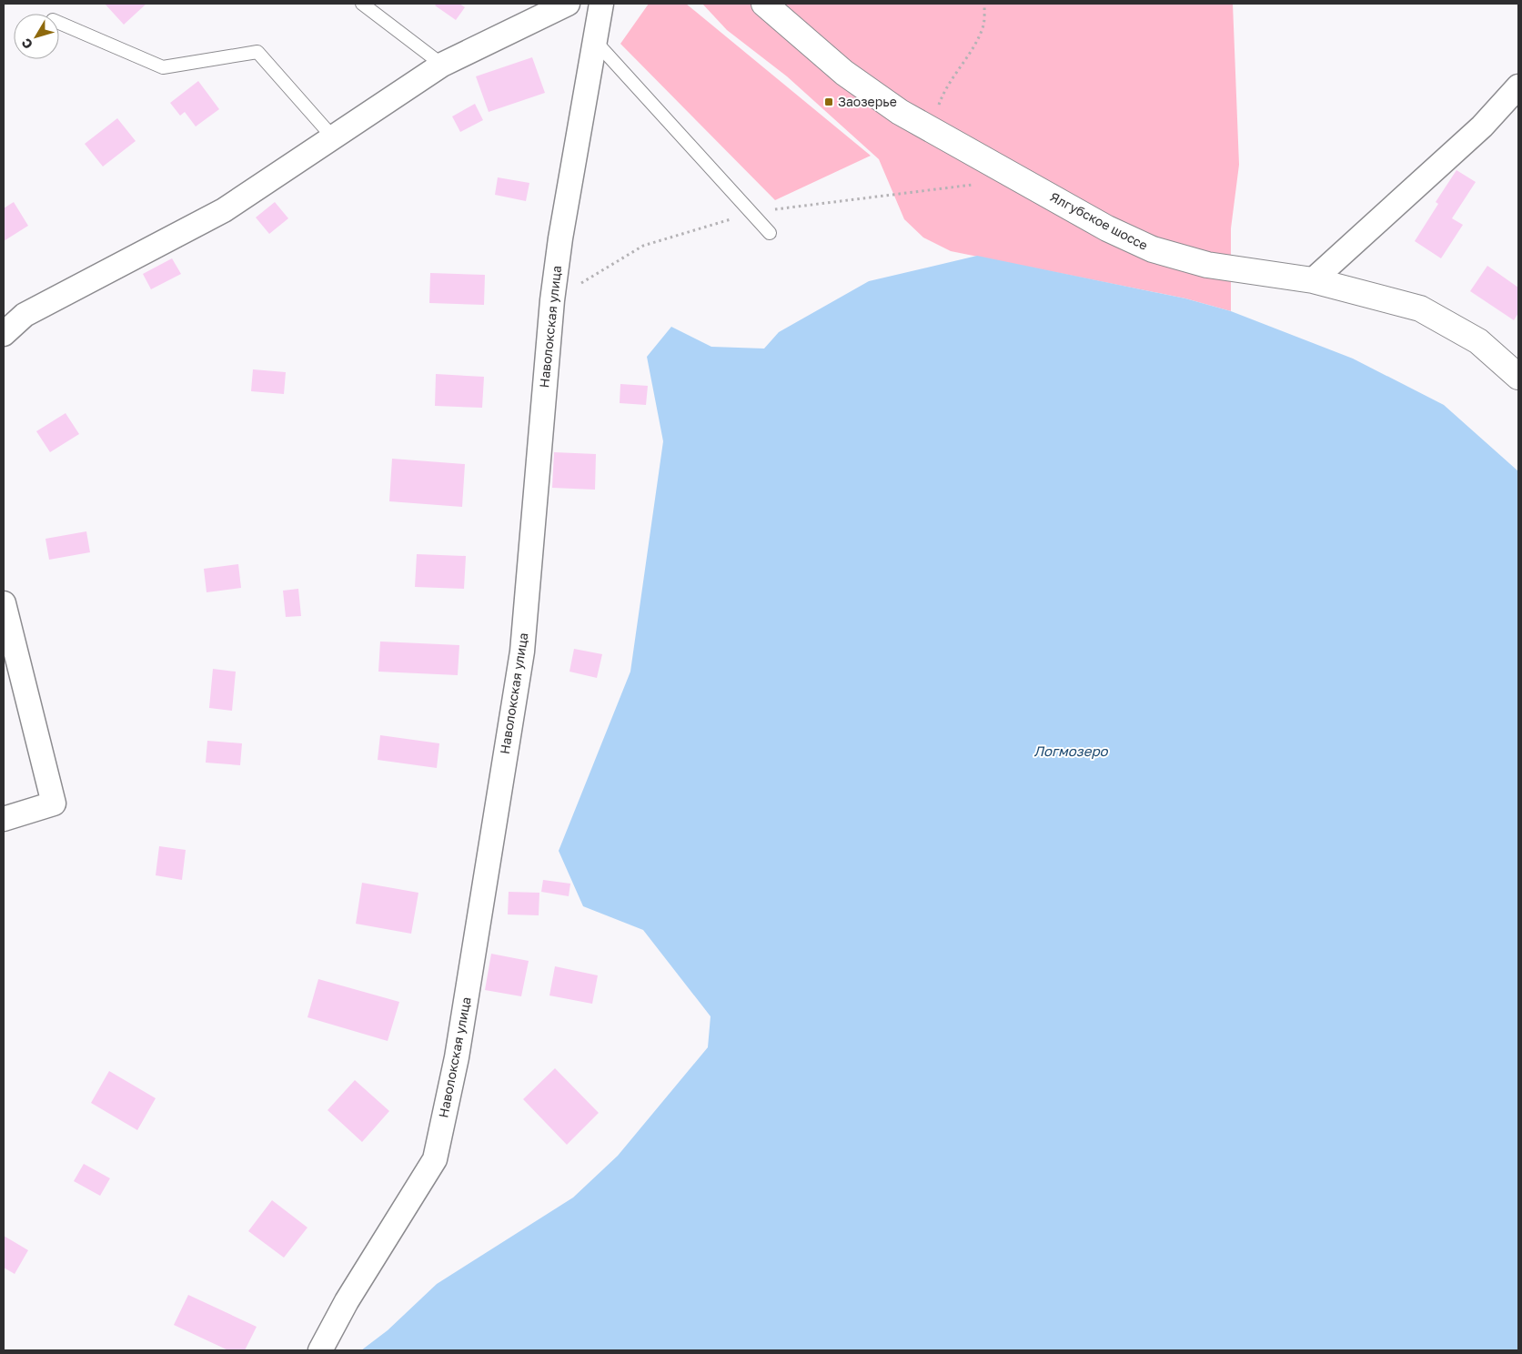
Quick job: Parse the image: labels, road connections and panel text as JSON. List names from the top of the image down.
{
  "streets": {
    "street": ["Ялгубское шоссе", "Наволокская улица"]
  },
  "water": ["Логмозеро"],
  "places": {
    "transit": ["Заозерье"]
  },
  "north": "bottom left"
}
